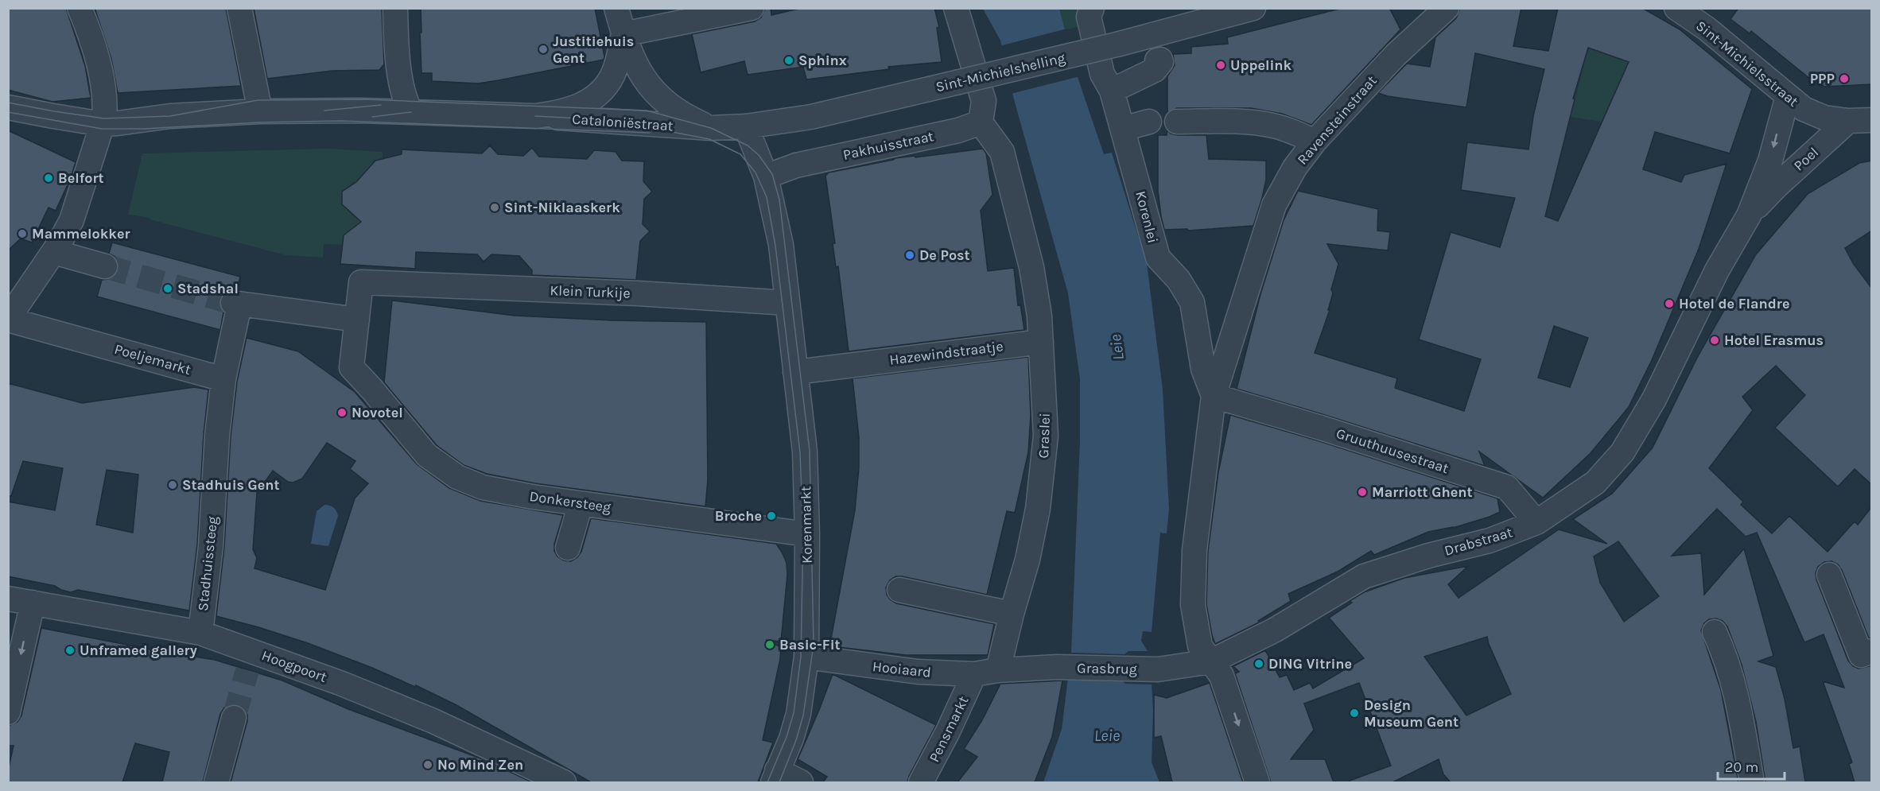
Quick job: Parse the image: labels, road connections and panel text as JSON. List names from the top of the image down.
{
  "streets": {
    "street": [
      "Sint-Michielsstraat",
      "Sint-Michielshelling",
      "Ravensteinstraat",
      "Cataloniëstraat",
      "Pakhuisstraat",
      "Poel",
      "Korenlei",
      "Klein Turkije",
      "Hazewindstraatje",
      "Poeljemarkt",
      "Graslei",
      "Gruuthuusestraat",
      "Donkersteeg",
      "Korenmarkt",
      "Drabstraat",
      "Stadhuissteeg",
      "Hoogpoort",
      "Grasbrug",
      "Hooiaard",
      "Pensmarkt"
    ]
  },
  "crossings": [
    ["Sint-Michielsstraat", "Poel"],
    ["Sint-Michielshelling", "Korenmarkt"],
    ["Ravensteinstraat", "Korenlei"],
    ["Pakhuisstraat", "Graslei"],
    ["Pakhuisstraat", "Korenmarkt"],
    ["Poel", "Drabstraat"],
    ["Korenlei", "Gruuthuusestraat"],
    ["Korenlei", "Drabstraat"],
    ["Korenlei", "Grasbrug"],
    ["Klein Turkije", "Donkersteeg"],
    ["Klein Turkije", "Korenmarkt"],
    ["Hazewindstraatje", "Graslei"],
    ["Hazewindstraatje", "Korenmarkt"],
    ["Poeljemarkt", "Stadhuissteeg"],
    ["Graslei", "Grasbrug"],
    ["Graslei", "Hooiaard"],
    ["Gruuthuusestraat", "Drabstraat"],
    ["Donkersteeg", "Korenmarkt"],
    ["Korenmarkt", "Hooiaard"],
    ["Drabstraat", "Grasbrug"],
    ["Stadhuissteeg", "Hoogpoort"],
    ["Grasbrug", "Hooiaard"],
    ["Hooiaard", "Pensmarkt"]
  ],
  "water": ["Leie"],
  "places": [
    "Justitiehuis Gent",
    "Sphinx",
    "Uppelink",
    "PPP",
    "Belfort",
    "Sint-Niklaaskerk",
    "Mammelokker",
    "De Post",
    "Stadshal",
    "Hotel de Flandre",
    "Hotel Erasmus",
    "Novotel",
    "Stadhuis Gent",
    "Marriott Ghent",
    "Broche",
    "Basic-Fit",
    "Unframed gallery",
    "DING Vitrine",
    "Design Museum Gent",
    "No Mind Zen"
  ],
  "scale_bar": "20 m"
}
